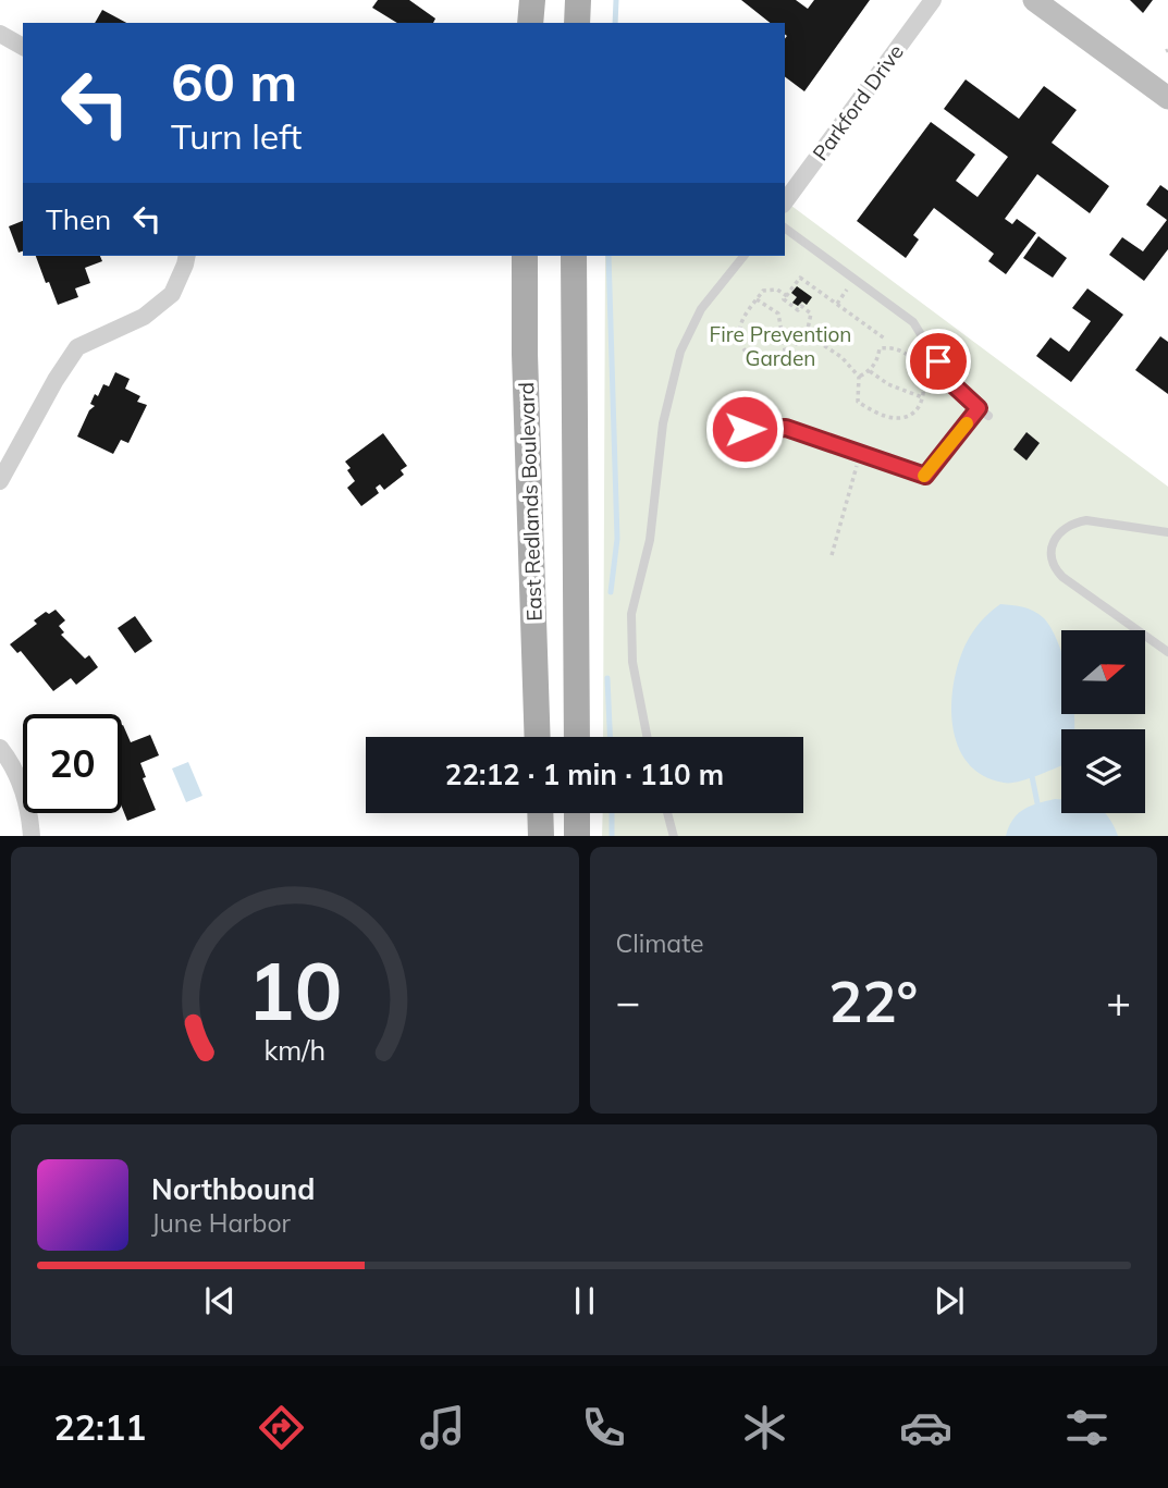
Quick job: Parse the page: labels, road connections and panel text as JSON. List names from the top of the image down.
{
  "streets": {
    "main road": ["East Redlands Boulevard"],
    "street": ["Parkford Drive"]
  },
  "parks": ["Fire Prevention Garden"],
  "north": "right",
  "page": {
    "turn": ["60 m", "Turn left"],
    "then": "Then",
    "limit": "20",
    "trip": "22:12 · 1 min · 110 m",
    "tile": "Climate",
    "heat": ["−", "22°", "+"],
    "song": ["Northbound", "June Harbor"],
    "tabs": "22:11",
    "gauge": ["10", "km/h"]
  }
}
